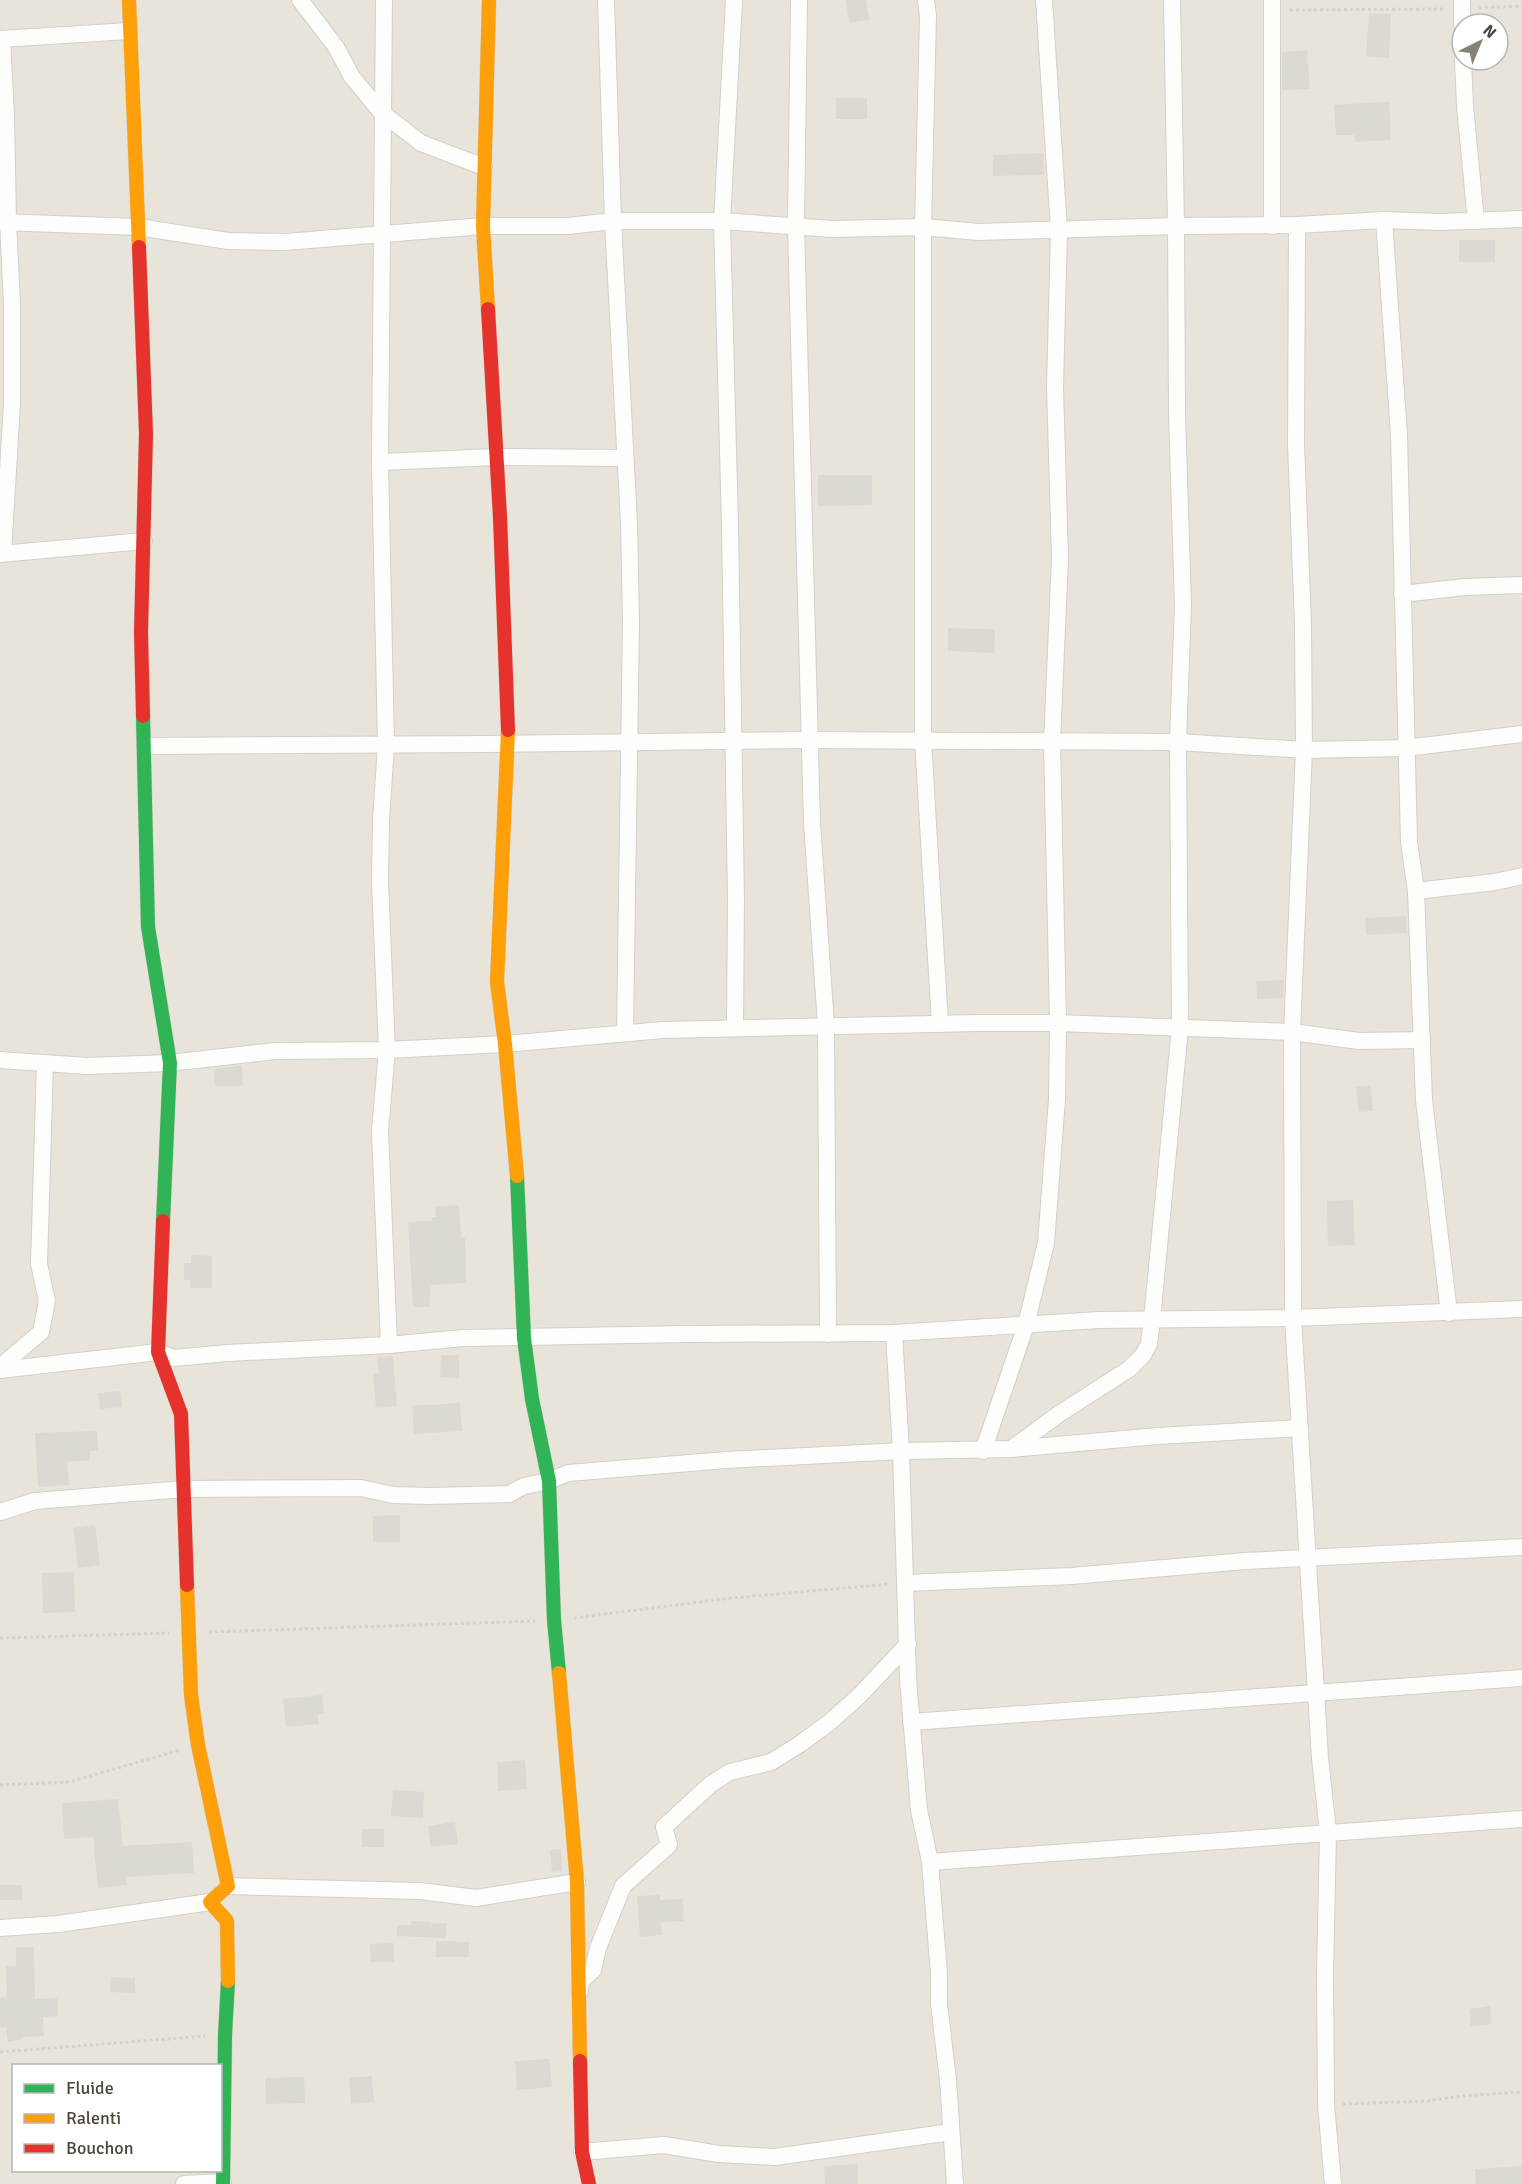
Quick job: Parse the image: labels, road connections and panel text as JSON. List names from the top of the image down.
{
  "legend": ["Fluide", "Ralenti", "Bouchon"],
  "north": "top right"
}
